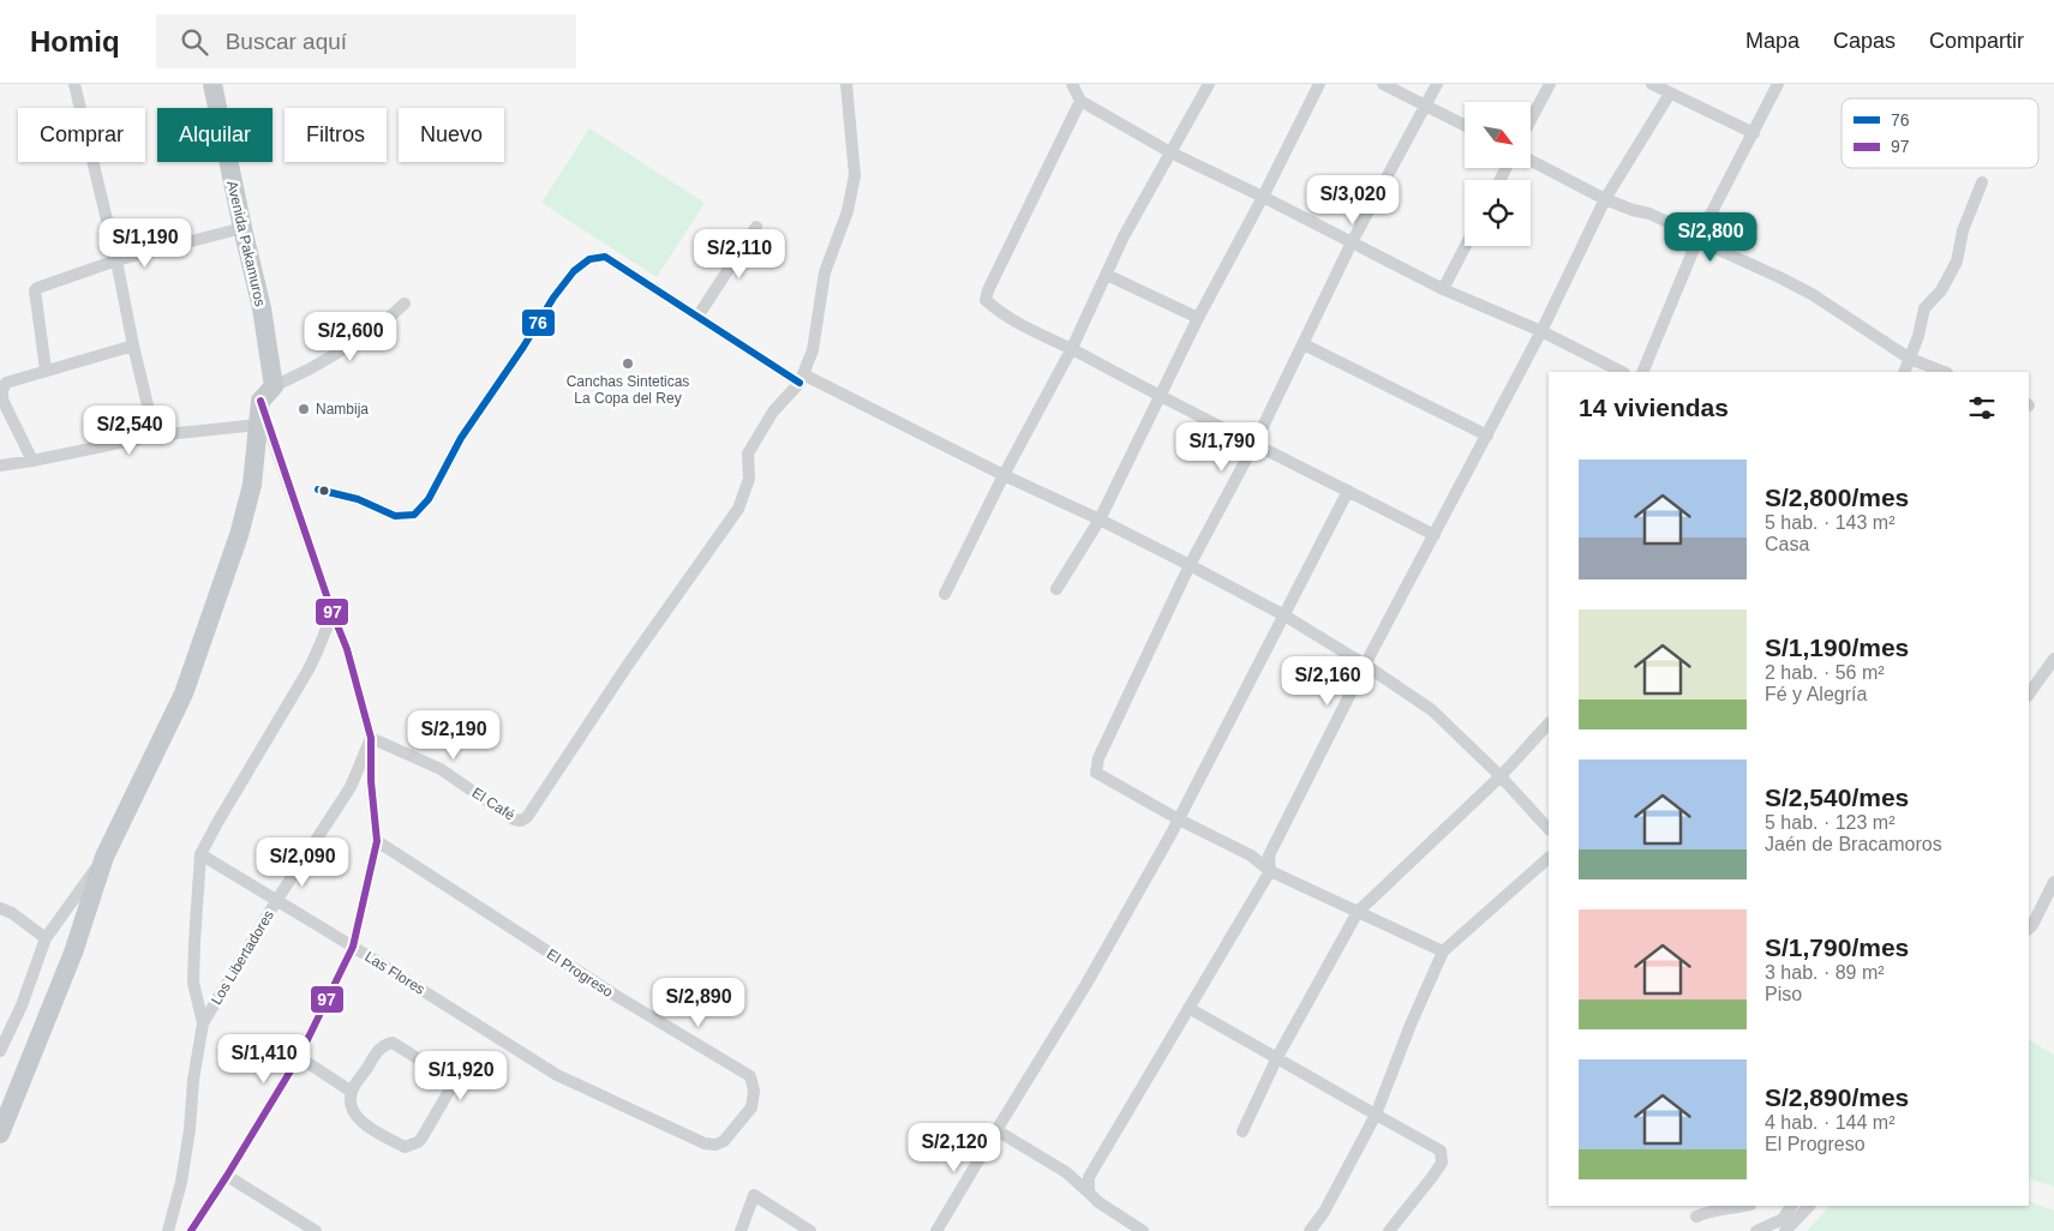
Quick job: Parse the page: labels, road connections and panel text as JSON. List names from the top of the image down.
{
  "streets": {
    "highway": ["Avenida Pakamuros"],
    "street": [
      "El Café",
      "Los Libertadores",
      "Las Flores",
      "El Progreso"
    ]
  },
  "crossings": [
    ["El Café", "Los Libertadores"],
    ["Los Libertadores", "Las Flores"],
    ["Las Flores", "El Progreso"]
  ],
  "places": ["Canchas Sinteticas La Copa del Rey", "Nambija"],
  "lines": ["transit line 76", "transit line 97"],
  "legend": ["76", "97"],
  "north": "bottom right",
  "page": {
    "header": "Homiq",
    "search": "Buscar aquí",
    "nav": ["Mapa", "Capas", "Compartir"],
    "chip": [
      "Comprar",
      "Alquilar",
      "Filtros",
      "Nuevo"
    ],
    "price": [
      "S/3,020",
      "S/2,800",
      "S/1,190",
      "S/2,110",
      "S/2,600",
      "S/2,540",
      "S/1,790",
      "S/2,160",
      "S/2,190",
      "S/2,090",
      "S/2,890",
      "S/1,410",
      "S/1,920",
      "S/2,120"
    ],
    "heading": "14 viviendas",
    "list": [
      {
        "name": "S/2,800/mes",
        "note": "5 hab. · 143 m² · Casa"
      },
      {
        "name": "S/1,190/mes",
        "note": "2 hab. · 56 m² · Fé y Alegría"
      },
      {
        "name": "S/2,540/mes",
        "note": "5 hab. · 123 m² · Jaén de Bracamoros"
      },
      {
        "name": "S/1,790/mes",
        "note": "3 hab. · 89 m² · Piso"
      },
      {
        "name": "S/2,890/mes",
        "note": "4 hab. · 144 m² · El Progreso"
      }
    ]
  }
}
